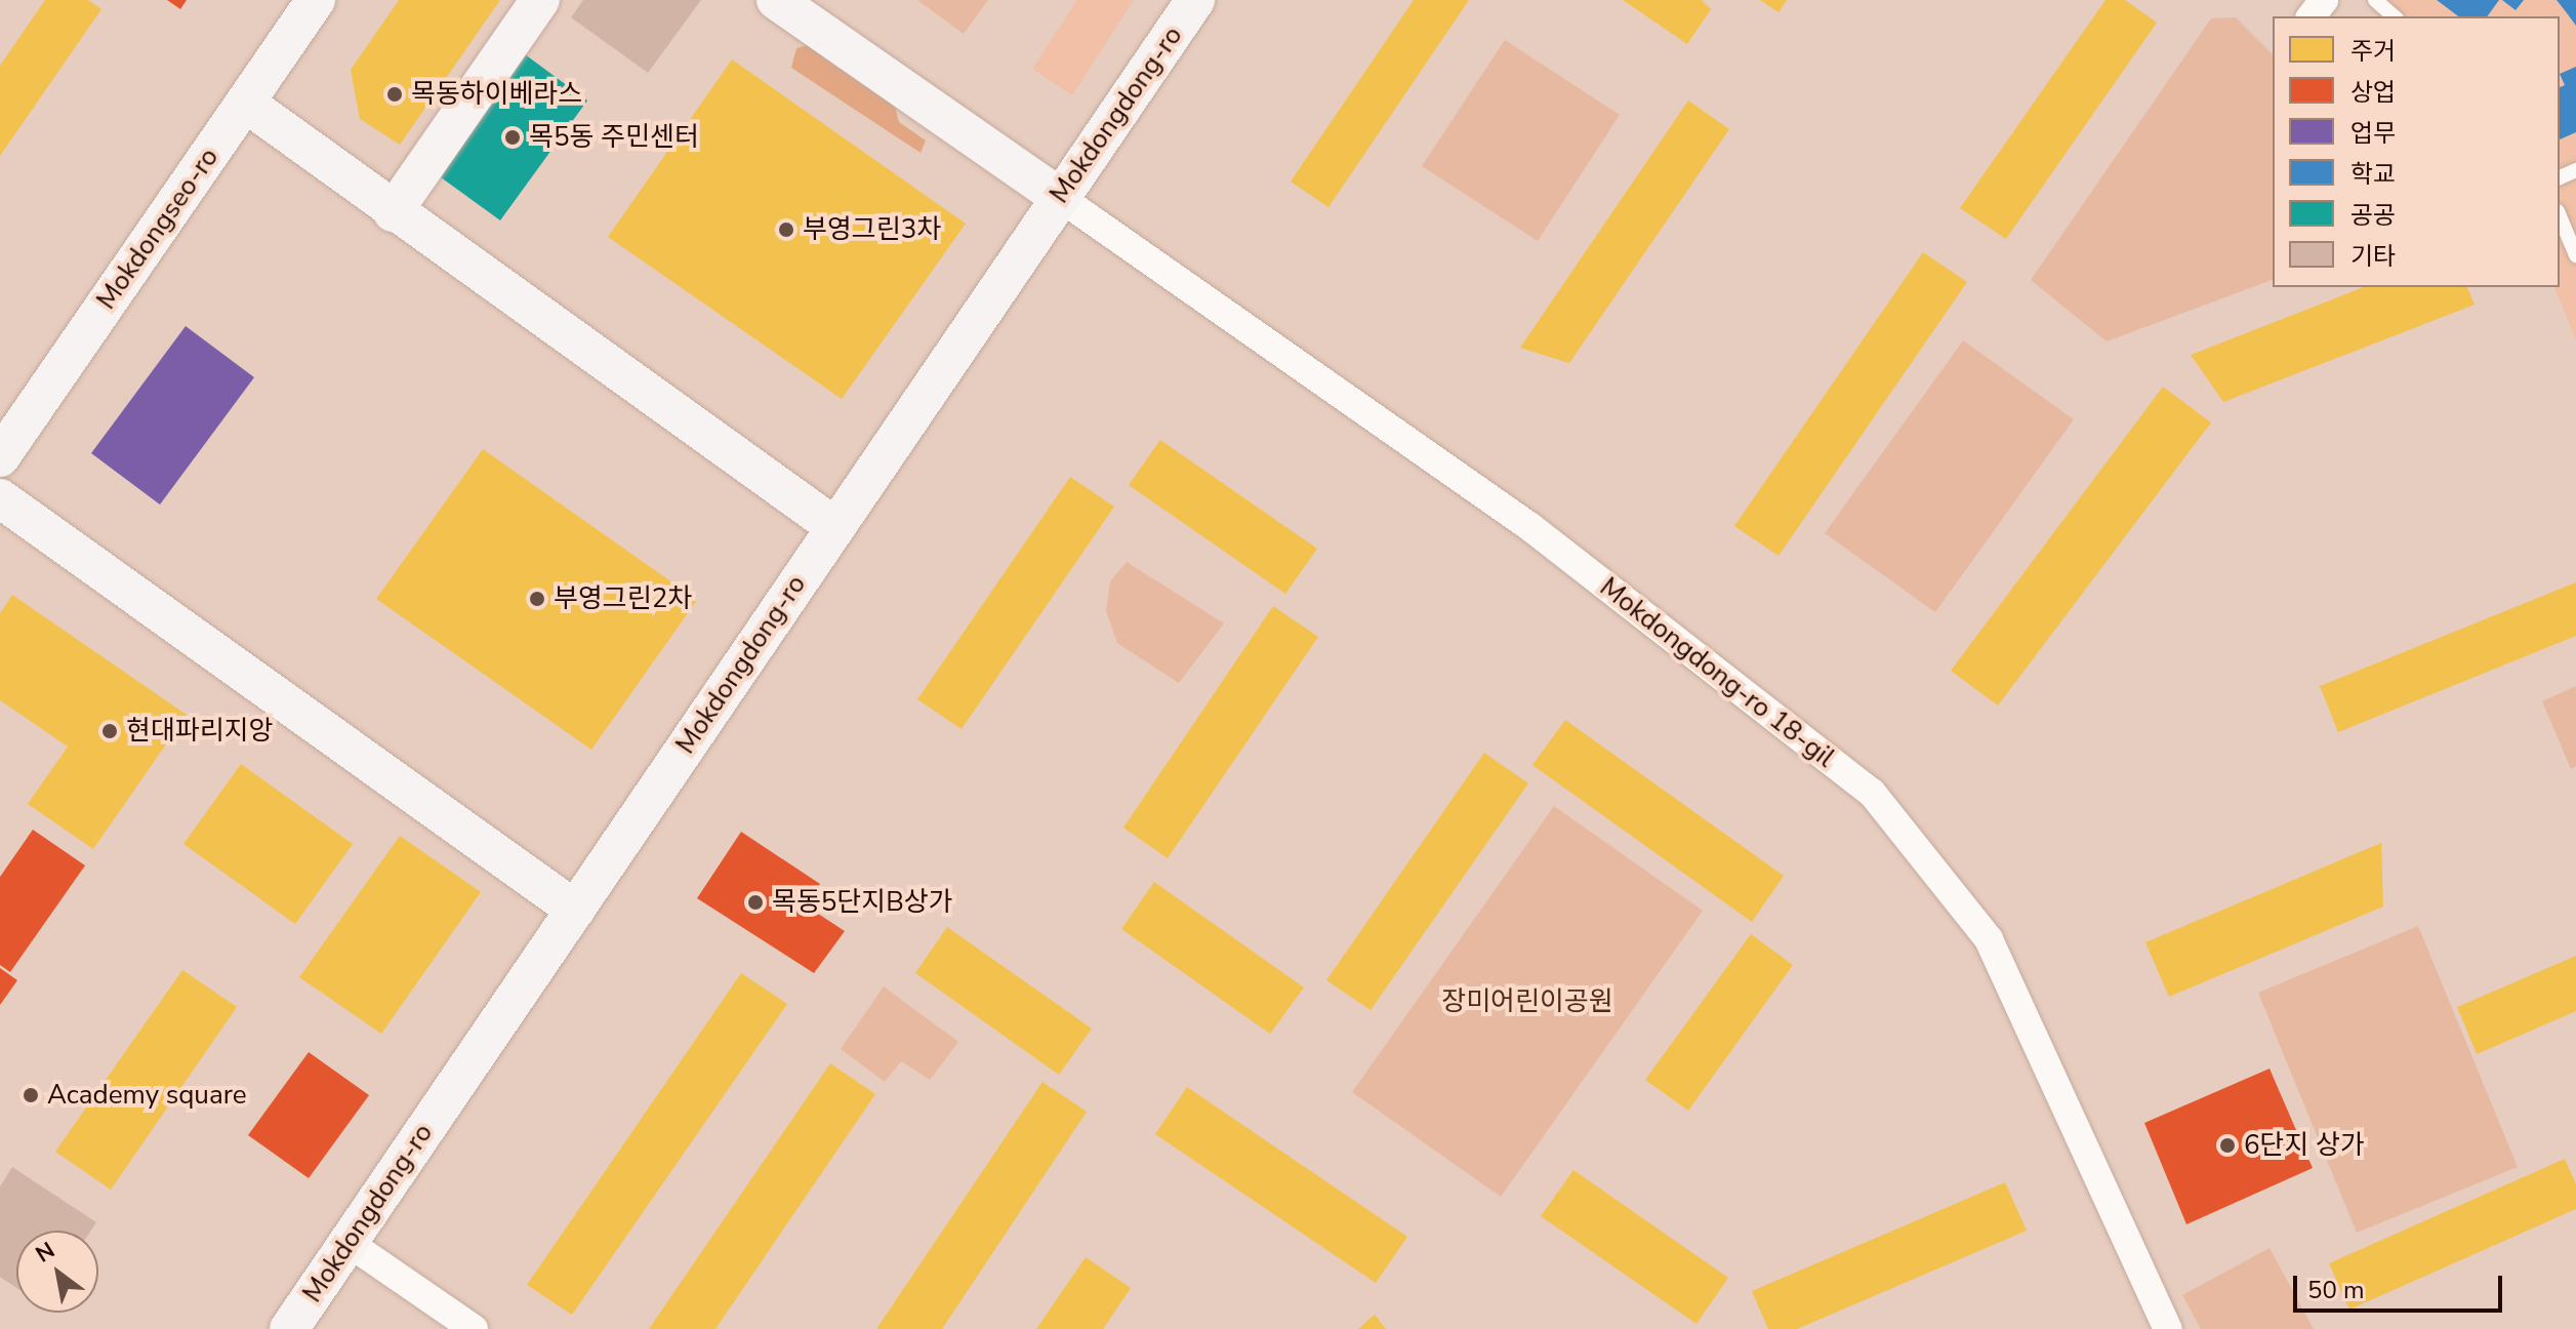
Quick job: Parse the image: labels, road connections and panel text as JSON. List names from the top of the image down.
{
  "streets": {
    "main road": ["Mokdongdong-ro", "Mokdongseo-ro"],
    "street": ["Mokdongdong-ro 18-gil"]
  },
  "crossings": [
    ["Mokdongdong-ro", "Mokdongdong-ro 18-gil"]
  ],
  "parks": ["장미어린이공원"],
  "places": [
    "목동하이베라스",
    "목5동 주민센터",
    "부영그린3차",
    "부영그린2차",
    "현대파리지앙",
    "목동5단지B상가",
    "Academy square",
    "6단지 상가"
  ],
  "legend": [
    "주거",
    "상업",
    "업무",
    "학교",
    "공공",
    "기타"
  ],
  "scale_bar": "50 m",
  "north": "top left"
}
